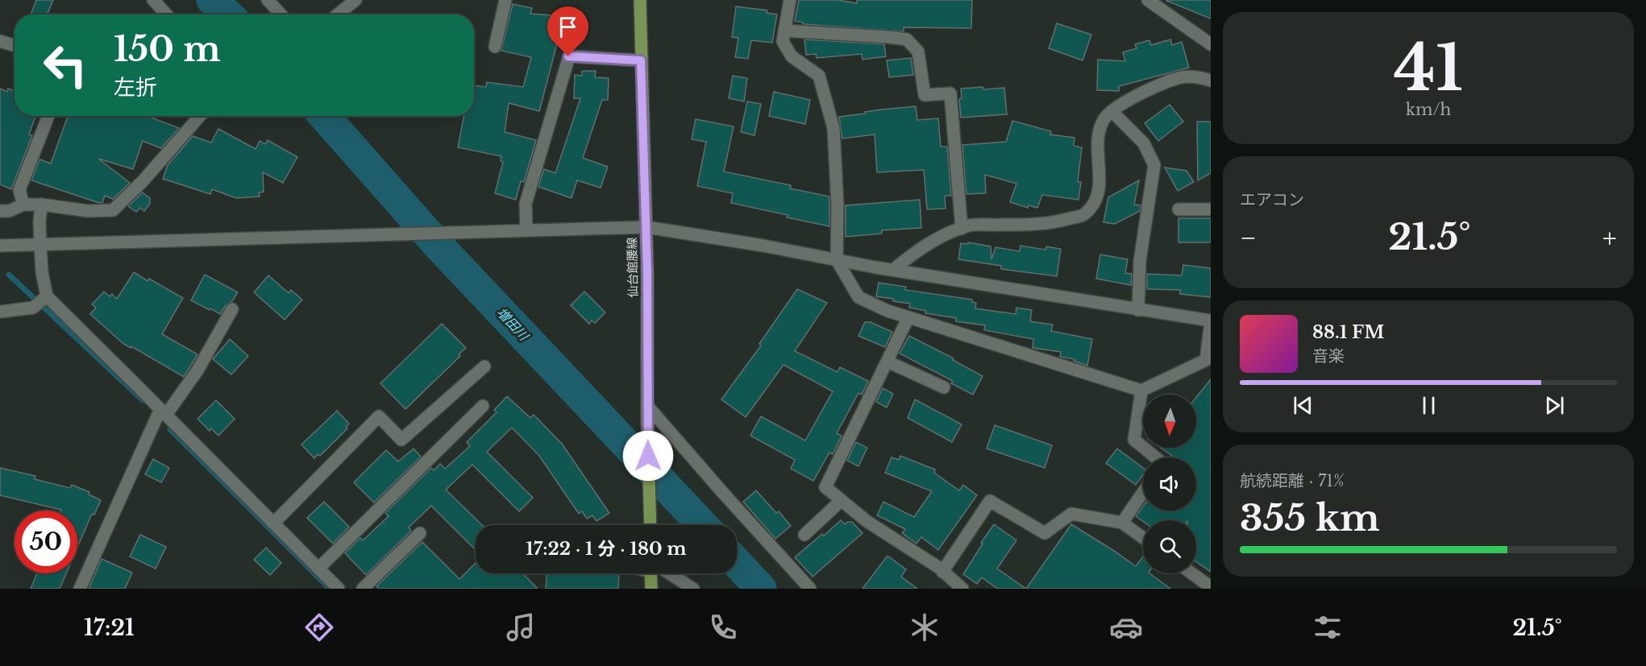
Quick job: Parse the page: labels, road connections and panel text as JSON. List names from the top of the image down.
{
  "streets": {
    "main road": ["仙台館腰線"]
  },
  "water": ["増田川"],
  "north": "bottom",
  "page": {
    "tile": [
      ["41", "km/h"],
      "エアコン",
      ["航続距離 · 71%", "355 km"]
    ],
    "turn": ["150 m", "左折"],
    "heat": ["−", "21.5°", "+"],
    "song": ["88.1 FM", "音楽"],
    "limit": "50",
    "trip": "17:22 · 1 分 · 180 m",
    "tabs": ["17:21", "21.5°"]
  }
}
